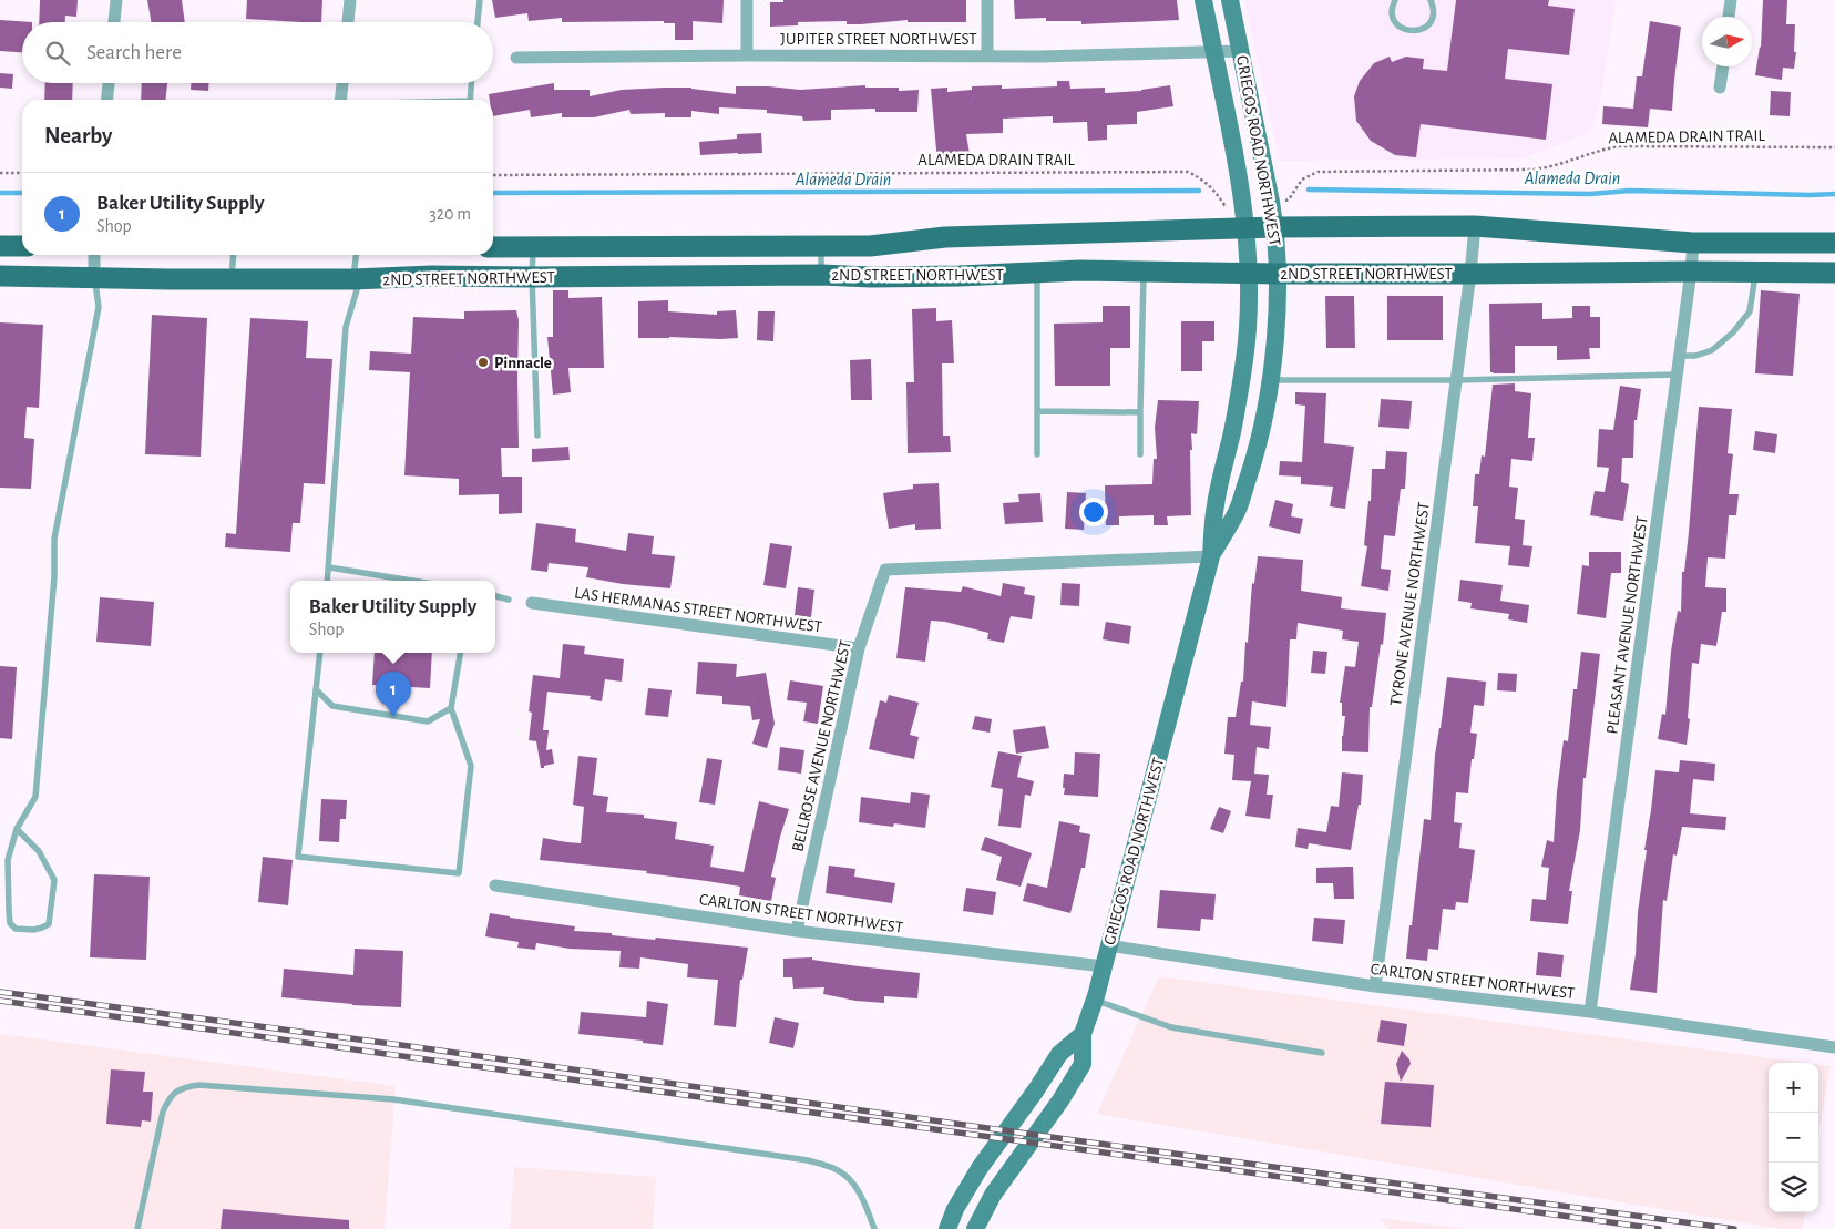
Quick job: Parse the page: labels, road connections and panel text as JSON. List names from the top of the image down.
{
  "streets": {
    "main road": ["GRIEGOS ROAD NORTHWEST", "2ND STREET NORTHWEST"],
    "street": [
      "JUPITER STREET NORTHWEST",
      "TYRONE AVENUE NORTHWEST",
      "LAS HERMANAS STREET NORTHWEST",
      "PLEASANT AVENUE NORTHWEST",
      "BELLROSE AVENUE NORTHWEST",
      "CARLTON STREET NORTHWEST"
    ],
    "path": ["ALAMEDA DRAIN TRAIL"]
  },
  "crossings": [
    ["JUPITER STREET NORTHWEST", "GRIEGOS ROAD NORTHWEST"],
    ["GRIEGOS ROAD NORTHWEST", "2ND STREET NORTHWEST"],
    ["GRIEGOS ROAD NORTHWEST", "BELLROSE AVENUE NORTHWEST"],
    ["GRIEGOS ROAD NORTHWEST", "CARLTON STREET NORTHWEST"],
    ["2ND STREET NORTHWEST", "TYRONE AVENUE NORTHWEST"],
    ["2ND STREET NORTHWEST", "PLEASANT AVENUE NORTHWEST"],
    ["TYRONE AVENUE NORTHWEST", "CARLTON STREET NORTHWEST"],
    ["LAS HERMANAS STREET NORTHWEST", "BELLROSE AVENUE NORTHWEST"],
    ["PLEASANT AVENUE NORTHWEST", "CARLTON STREET NORTHWEST"],
    ["BELLROSE AVENUE NORTHWEST", "CARLTON STREET NORTHWEST"]
  ],
  "water": ["Alameda Drain"],
  "places": ["Pinnacle"],
  "north": "right",
  "page": {
    "search": "Search here",
    "heading": "Nearby",
    "list": [
      {
        "mark": "1",
        "name": "Baker Utility Supply",
        "note": "Shop",
        "value": "320 m"
      }
    ],
    "popup": ["Baker Utility Supply", "Shop"],
    "pins": "1",
    "map_buttons": ["+", "−"]
  }
}
